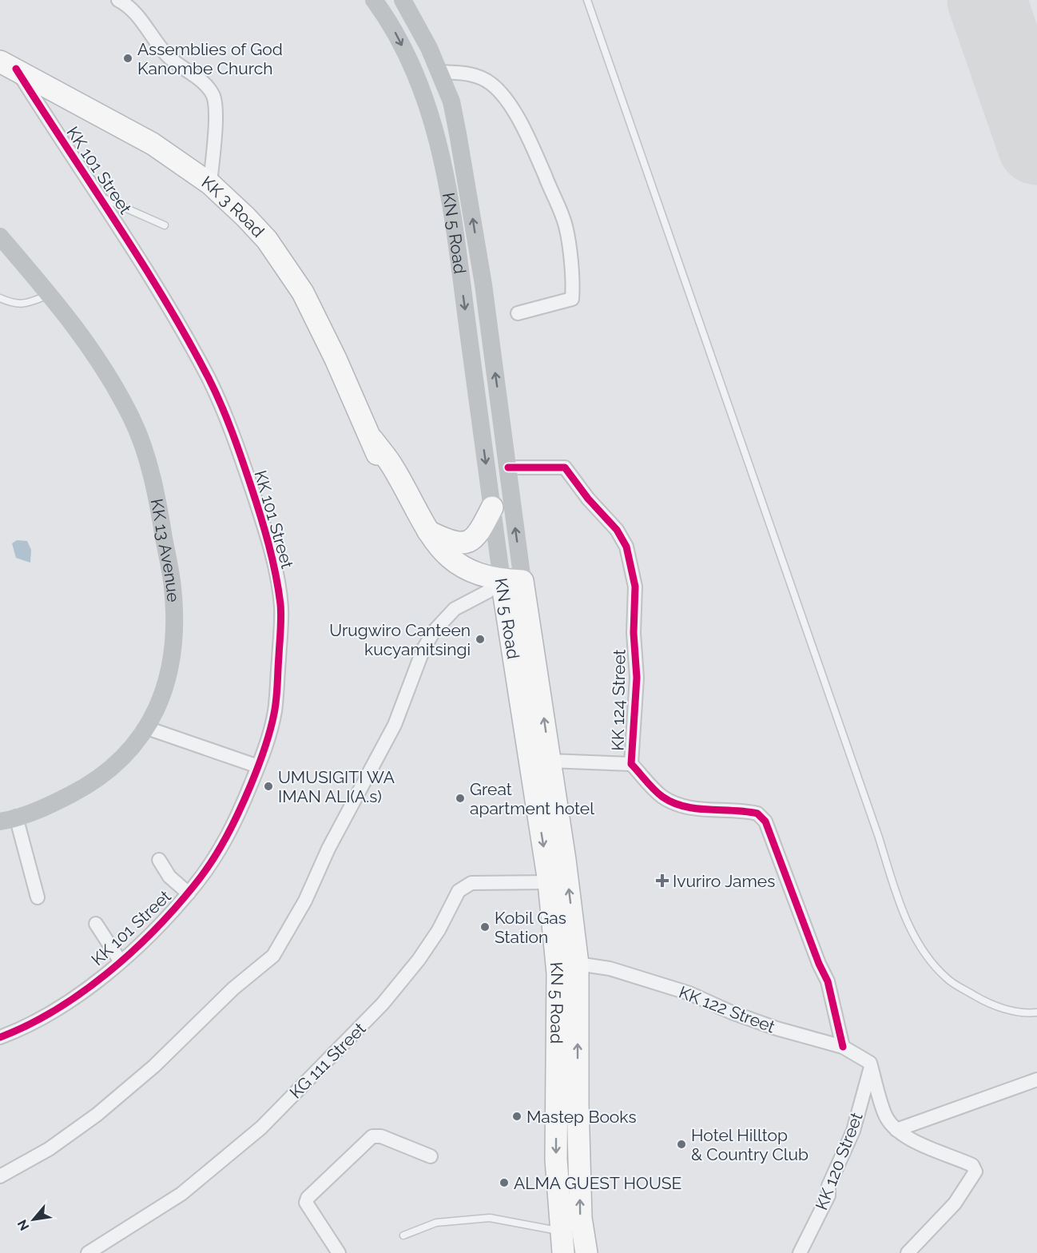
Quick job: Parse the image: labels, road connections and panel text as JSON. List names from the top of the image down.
{
  "streets": {
    "highway": ["KK 3 Road", "KN 5 Road"],
    "main road": ["KK 13 Avenue"],
    "street": [
      "KK 101 Street",
      "KK 124 Street",
      "KK 122 Street",
      "KG 111 Street",
      "KK 120 Street"
    ]
  },
  "crossings": [
    ["KK 101 Street", "KK 3 Road"],
    ["KN 5 Road", "KK 124 Street"],
    ["KN 5 Road", "KK 122 Street"],
    ["KN 5 Road", "KG 111 Street"],
    ["KK 124 Street", "KK 122 Street"],
    ["KK 122 Street", "KK 120 Street"]
  ],
  "places": {
    "other": [
      "Assemblies of God Kanombe Church",
      "Urugwiro Canteen kucyamitsingi",
      "UMUSIGITI WA IMAN ALI(A.s)",
      "Great apartment hotel",
      "Kobil Gas Station",
      "Mastep Books",
      "Hotel Hilltop & Country Club",
      "ALMA GUEST HOUSE"
    ],
    "health": ["Ivuriro James"]
  },
  "north": "bottom left"
}
